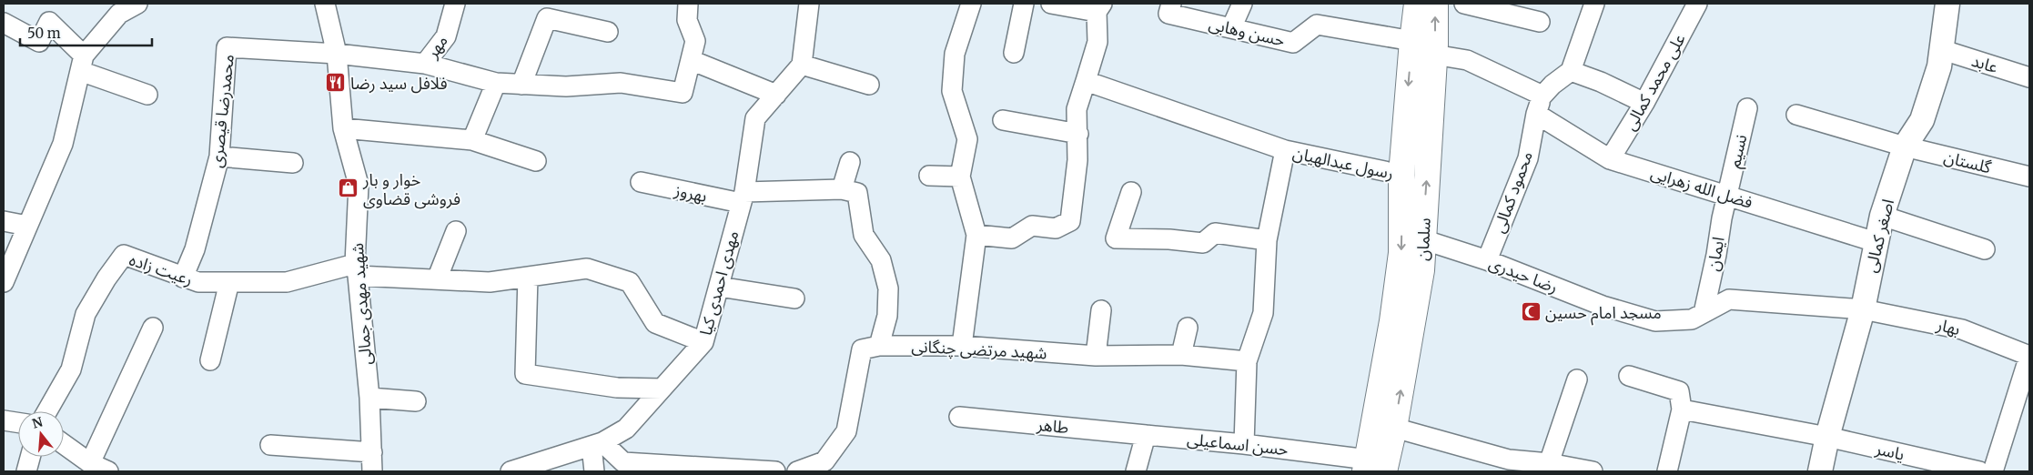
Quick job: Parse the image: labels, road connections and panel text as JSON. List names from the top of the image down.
{
  "streets": {
    "main road": ["سلمان"],
    "street": [
      "حسن وهابی",
      "مهر",
      "عابد",
      "علی محمد کمالی",
      "محمدرضا قیصری",
      "نسیم",
      "گلستان",
      "رسول عبدالهیان",
      "فضل الله زهرایی",
      "محمود کمالی",
      "بهروز",
      "اصغر کمالی",
      "ایمان",
      "رعیت زاده",
      "رضا حیدری",
      "مهدی احمدی کیا",
      "شهید مهدی جمالی",
      "بهار",
      "شهید مرتضی چنگانی",
      "طاهر",
      "حسن اسماعیلی",
      "یاسر"
    ]
  },
  "crossings": [
    ["حسن وهابی", "سلمان"],
    ["عابد", "اصغر کمالی"],
    ["علی محمد کمالی", "فضل الله زهرایی"],
    ["محمدرضا قیصری", "رعیت زاده"],
    ["محمدرضا قیصری", "شهید مهدی جمالی"],
    ["نسیم", "فضل الله زهرایی"],
    ["نسیم", "ایمان"],
    ["گلستان", "اصغر کمالی"],
    ["رسول عبدالهیان", "سلمان"],
    ["فضل الله زهرایی", "محمود کمالی"],
    ["فضل الله زهرایی", "اصغر کمالی"],
    ["فضل الله زهرایی", "ایمان"],
    ["محمود کمالی", "رضا حیدری"],
    ["بهروز", "مهدی احمدی کیا"],
    ["اصغر کمالی", "رضا حیدری"],
    ["اصغر کمالی", "بهار"],
    ["اصغر کمالی", "یاسر"],
    ["سلمان", "رضا حیدری"],
    ["سلمان", "حسن اسماعیلی"],
    ["ایمان", "رضا حیدری"],
    ["رعیت زاده", "مهدی احمدی کیا"],
    ["رعیت زاده", "شهید مهدی جمالی"],
    ["رضا حیدری", "بهار"],
    ["طاهر", "حسن اسماعیلی"]
  ],
  "places": {
    "restaurant": ["فلافل سید رضا"],
    "shop": ["خوار و بار فروشی قضاوی"],
    "mosque": ["مسجد امام حسین"]
  },
  "scale_bar": "50 m",
  "north": "top"
}
